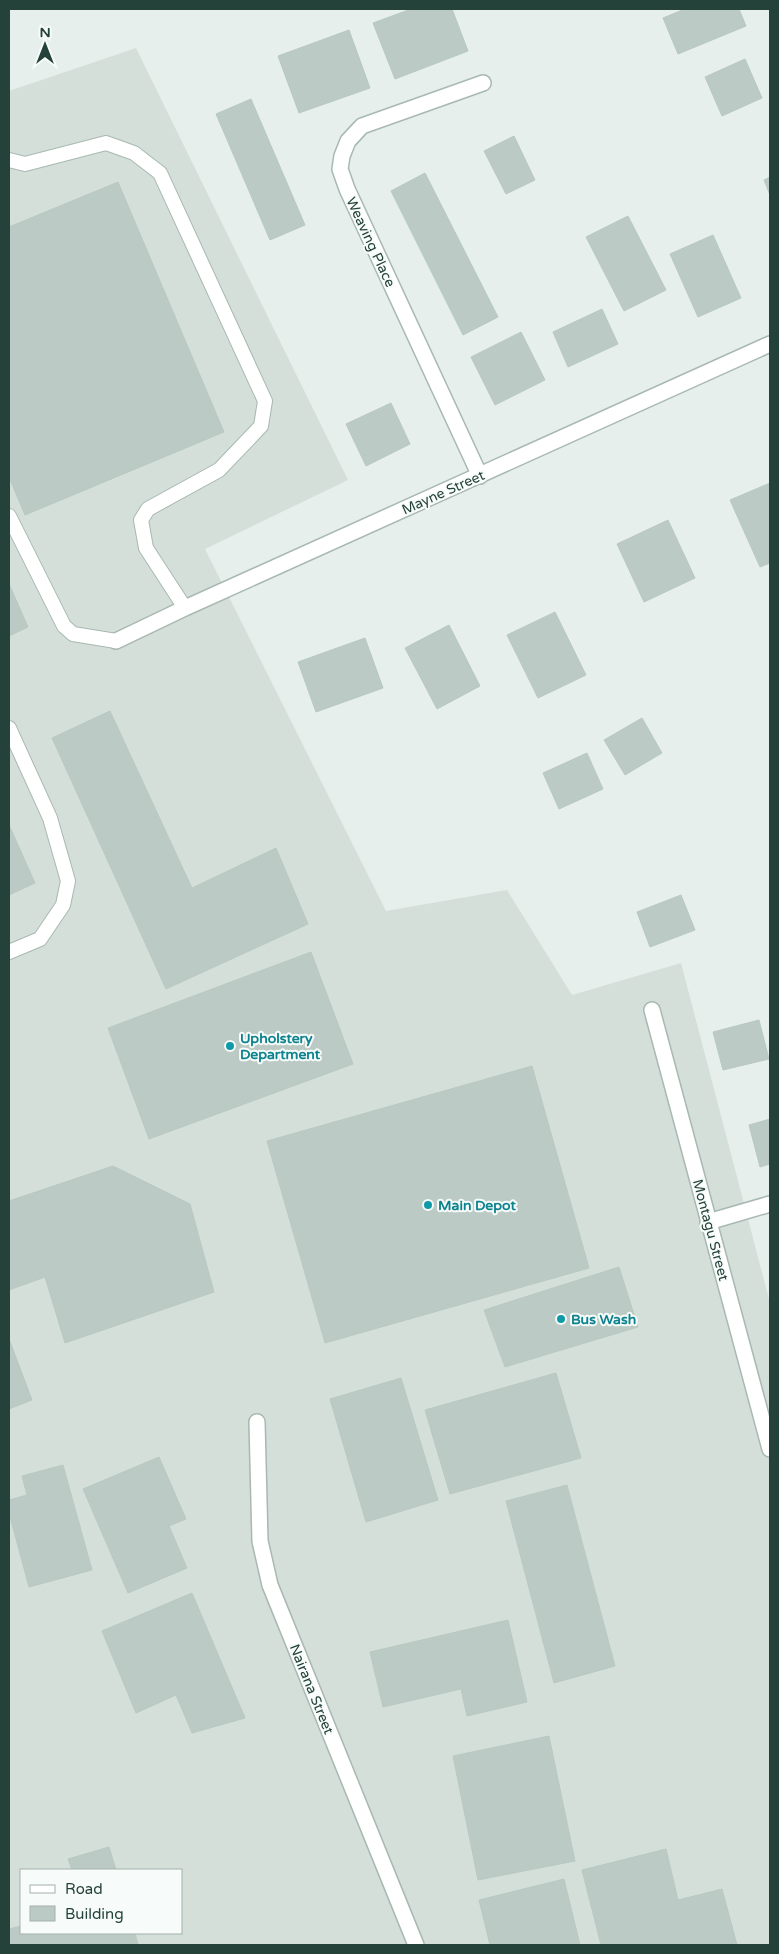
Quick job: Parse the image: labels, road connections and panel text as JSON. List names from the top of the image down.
{
  "streets": {
    "street": [
      "Weaving Place",
      "Mayne Street",
      "Montagu Street",
      "Nairana Street"
    ]
  },
  "crossings": [
    ["Weaving Place", "Mayne Street"]
  ],
  "places": ["Upholstery Department", "Main Depot", "Bus Wash"],
  "legend": ["Road", "Building"],
  "north": "top"
}
